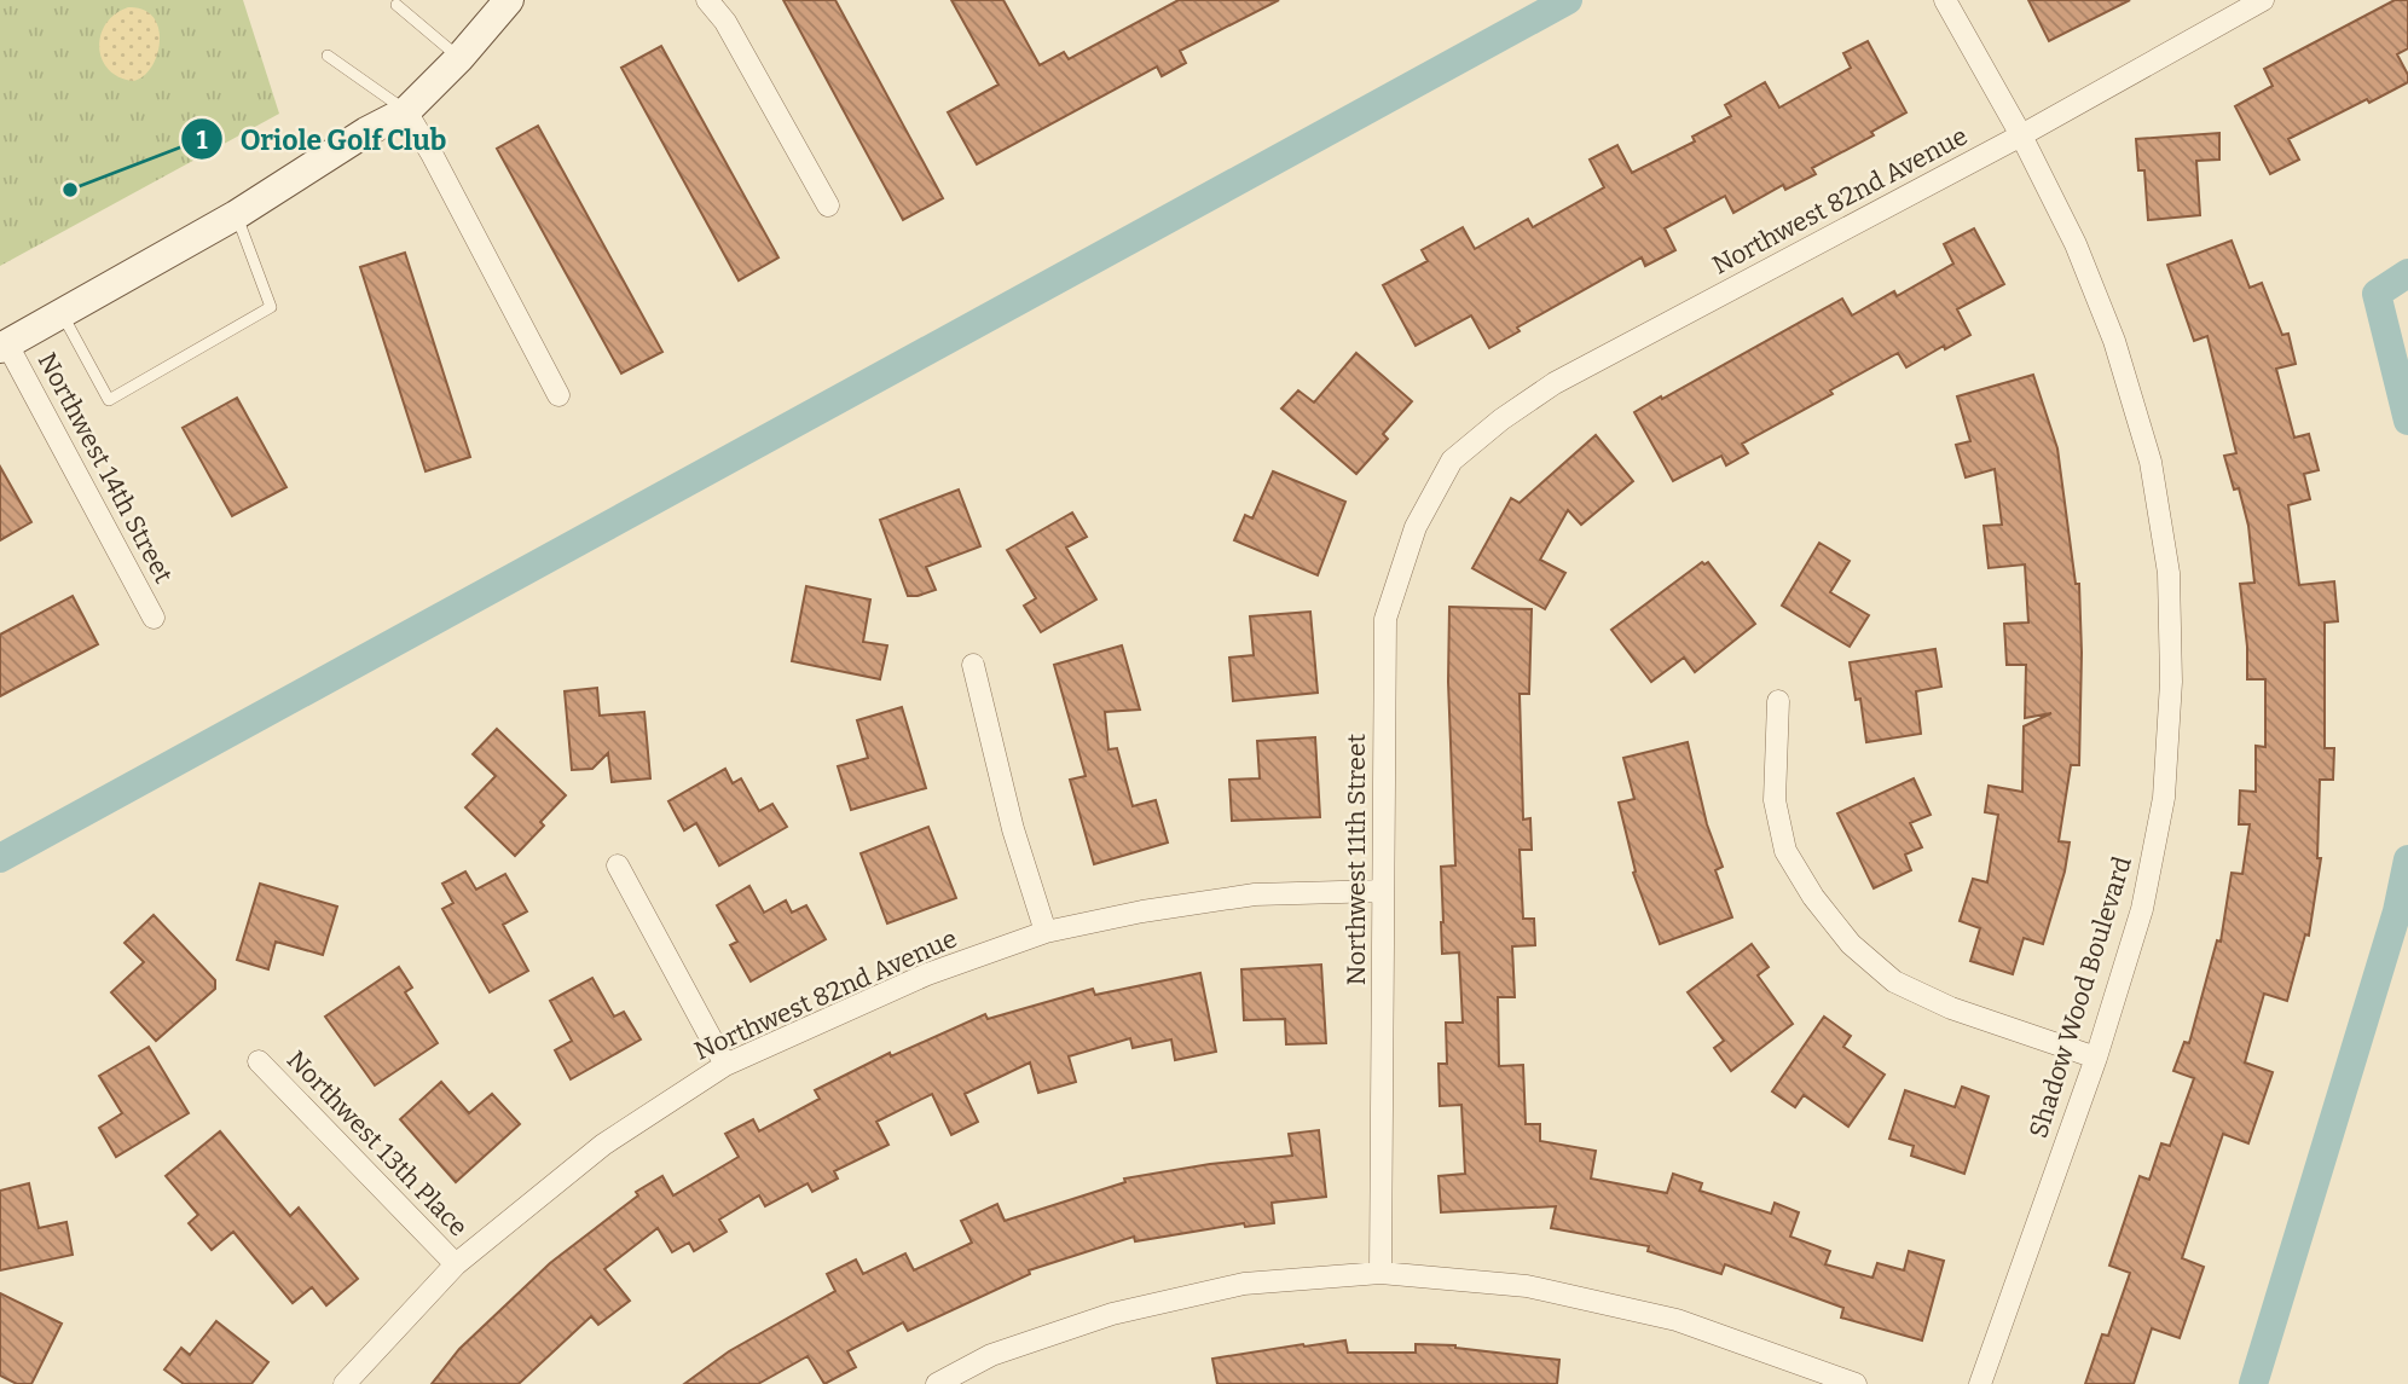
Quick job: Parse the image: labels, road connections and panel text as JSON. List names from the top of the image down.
{
  "streets": {
    "street": [
      "Northwest 82nd Avenue",
      "Northwest 14th Street",
      "Northwest 11th Street",
      "Shadow Wood Boulevard",
      "Northwest 13th Place"
    ]
  },
  "crossings": [
    ["Northwest 82nd Avenue", "Northwest 11th Street"],
    ["Northwest 82nd Avenue", "Shadow Wood Boulevard"],
    ["Northwest 82nd Avenue", "Northwest 13th Place"]
  ],
  "places": ["Oriole Golf Club"]
}
